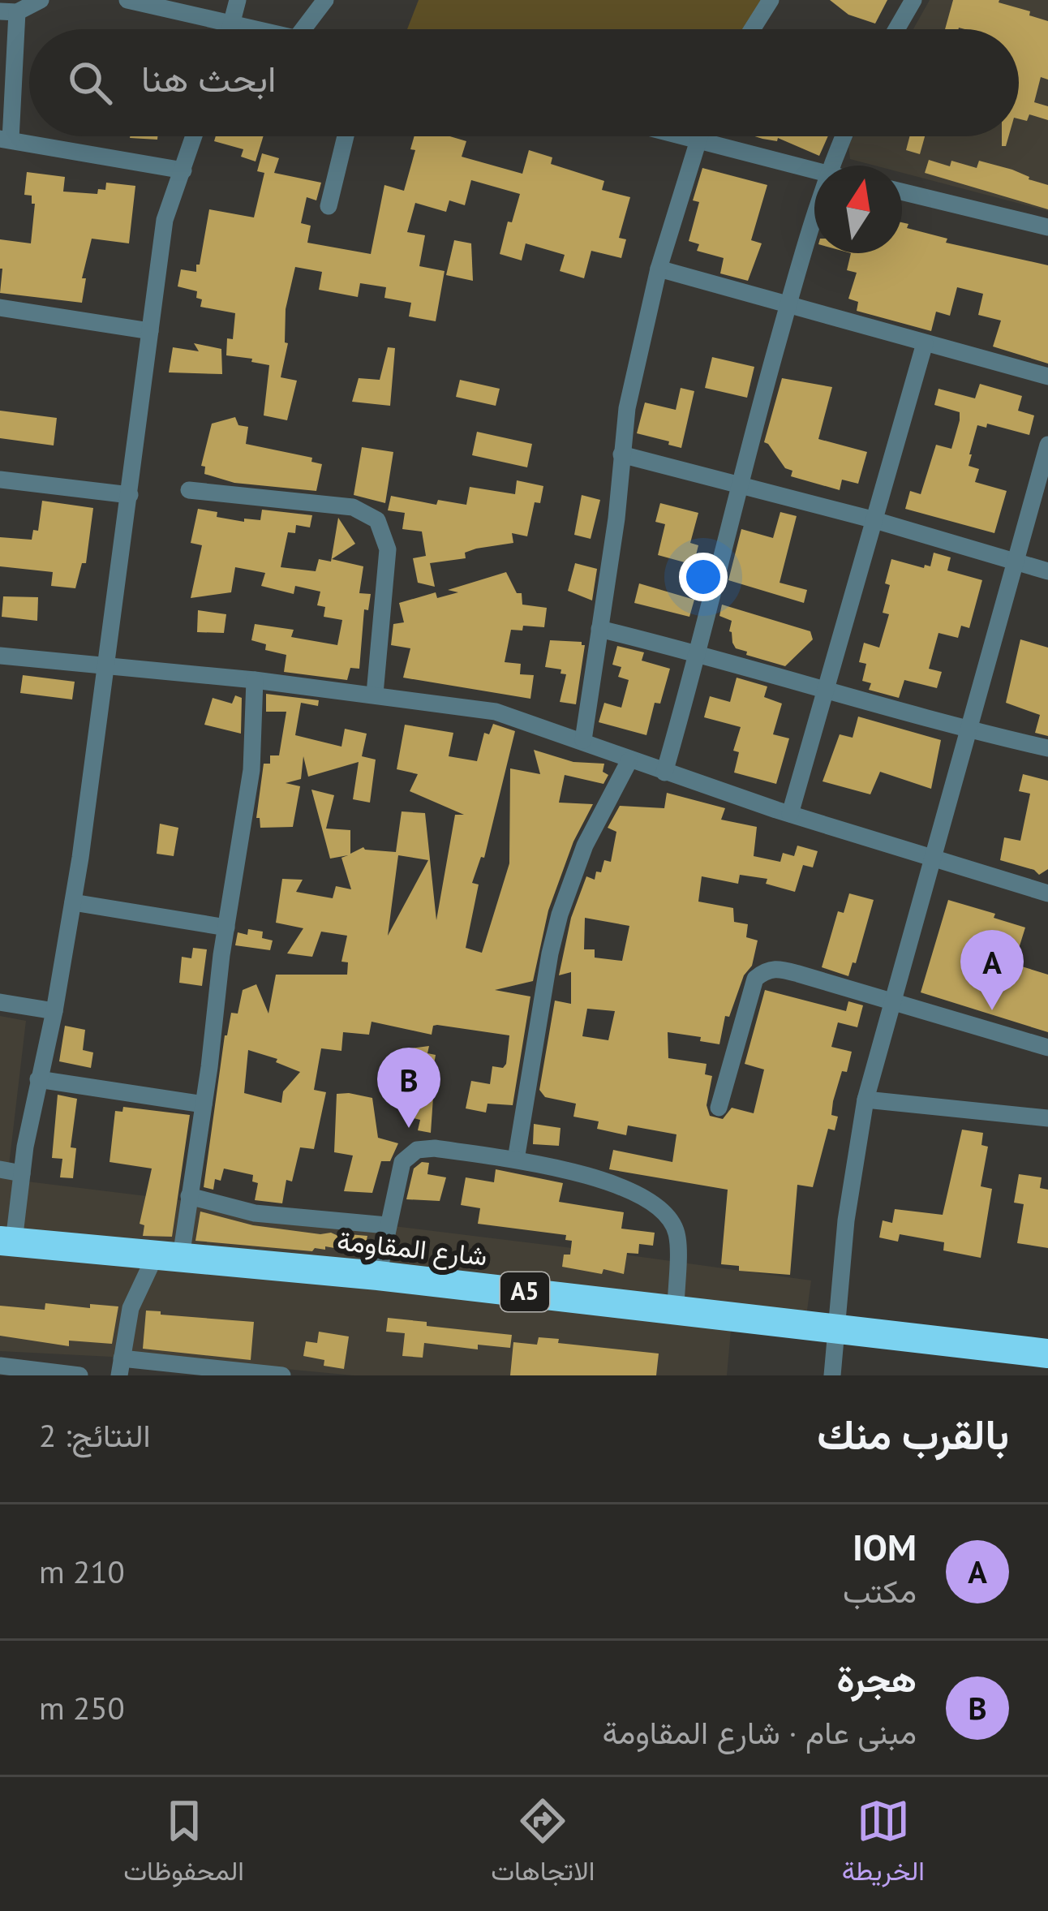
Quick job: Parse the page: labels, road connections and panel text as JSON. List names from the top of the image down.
{
  "streets": {
    "highway": ["شارع المقاومة", "A5"]
  },
  "north": "top",
  "page": {
    "search": "ابحث هنا",
    "pins": ["A", "B"],
    "heading": ["بالقرب منك", "النتائج: 2"],
    "list": [
      {
        "mark": "A",
        "name": "IOM",
        "note": "مكتب",
        "value": "210 m"
      },
      {
        "mark": "B",
        "name": "هجرة",
        "note": "مبنى عام · شارع المقاومة",
        "value": "250 m"
      }
    ],
    "nav": ["الخريطة", "الاتجاهات", "المحفوظات"]
  }
}
